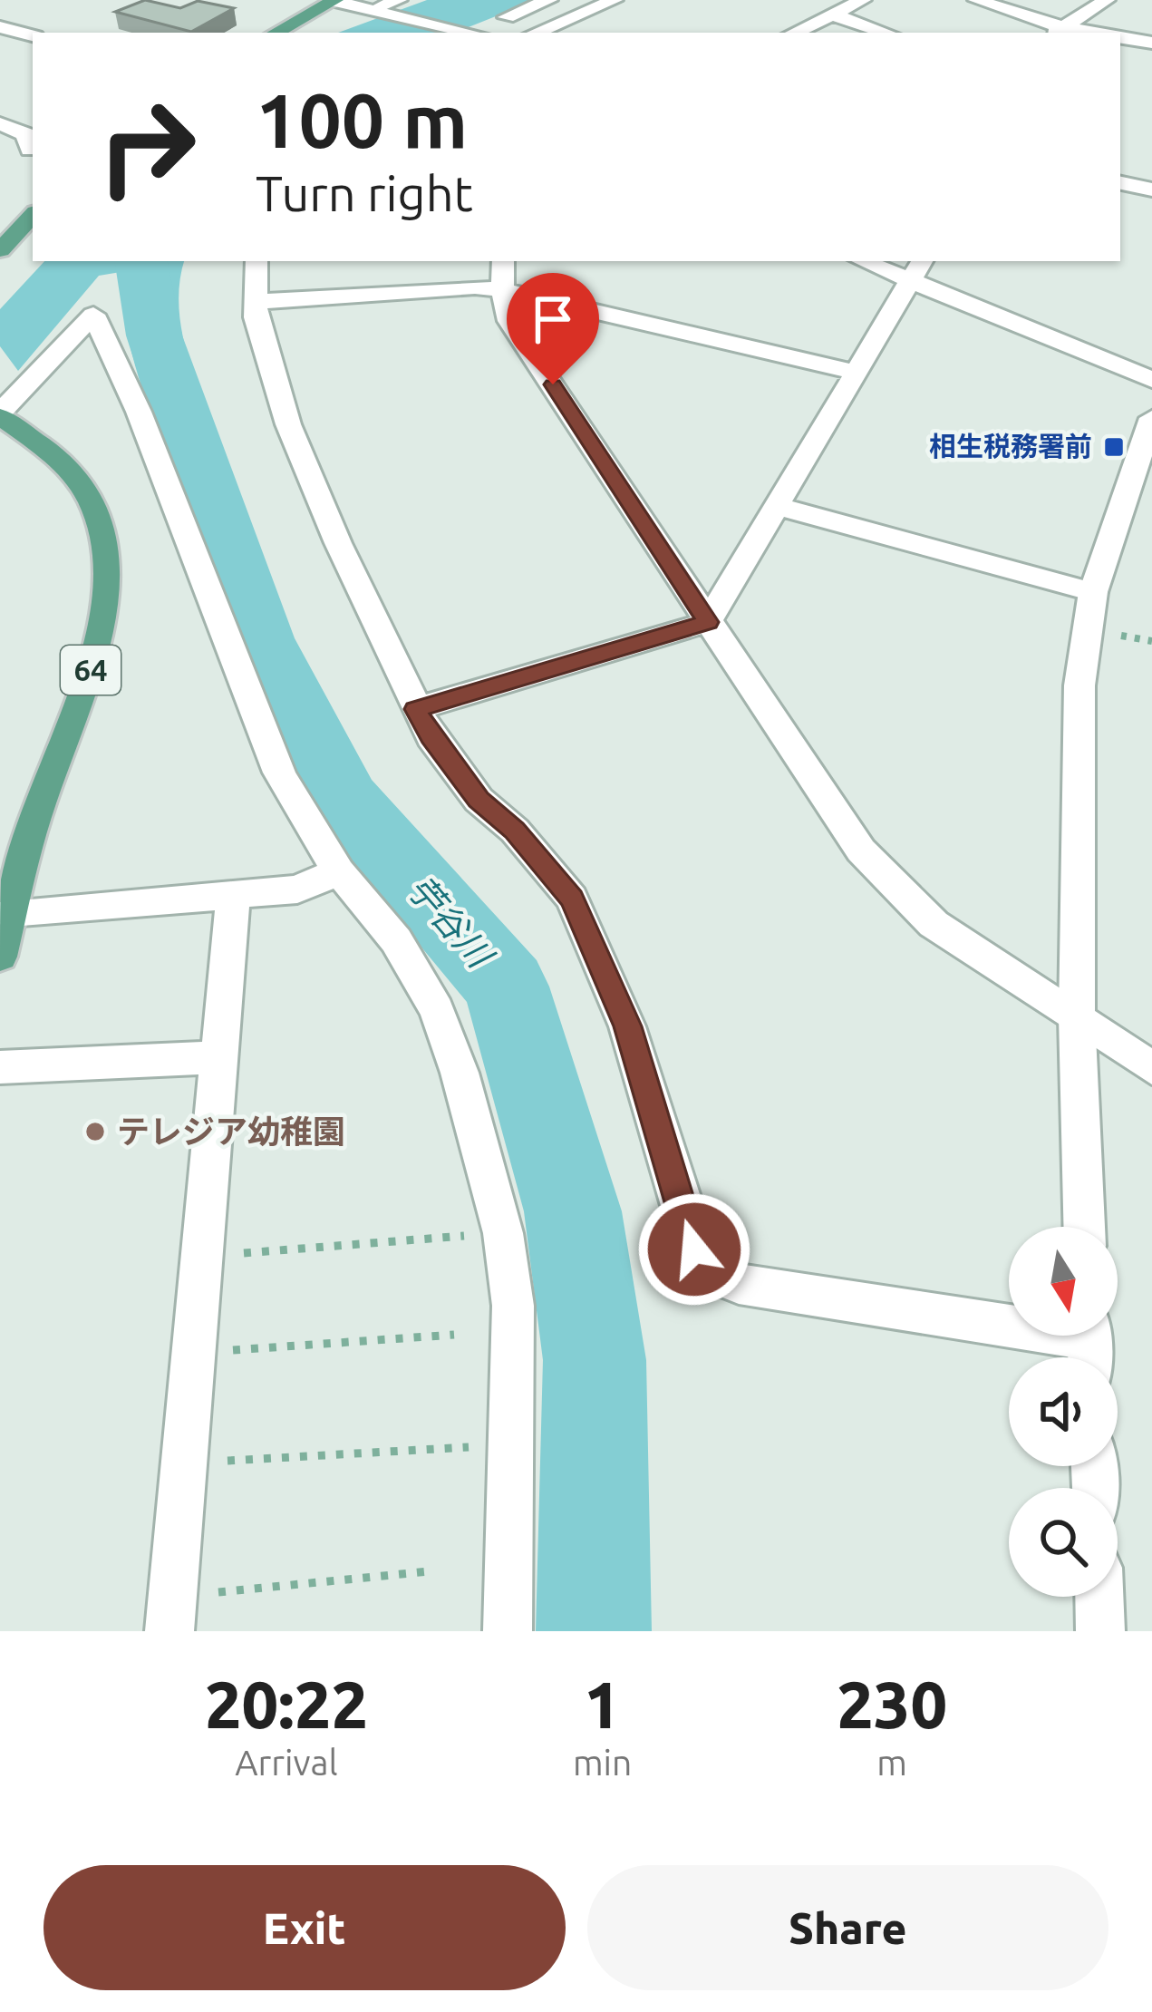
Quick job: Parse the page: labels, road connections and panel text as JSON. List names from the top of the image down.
{
  "streets": {
    "main road": ["64"]
  },
  "water": ["苧谷川"],
  "places": {
    "transit": ["相生税務署前"],
    "other": ["テレジア幼稚園"]
  },
  "north": "bottom",
  "page": {
    "turn": ["100 m", "Turn right"],
    "eta": [
      "20:22",
      "Arrival",
      "1",
      "min",
      "230",
      "m"
    ],
    "buttons": ["Exit", "Share"]
  }
}
